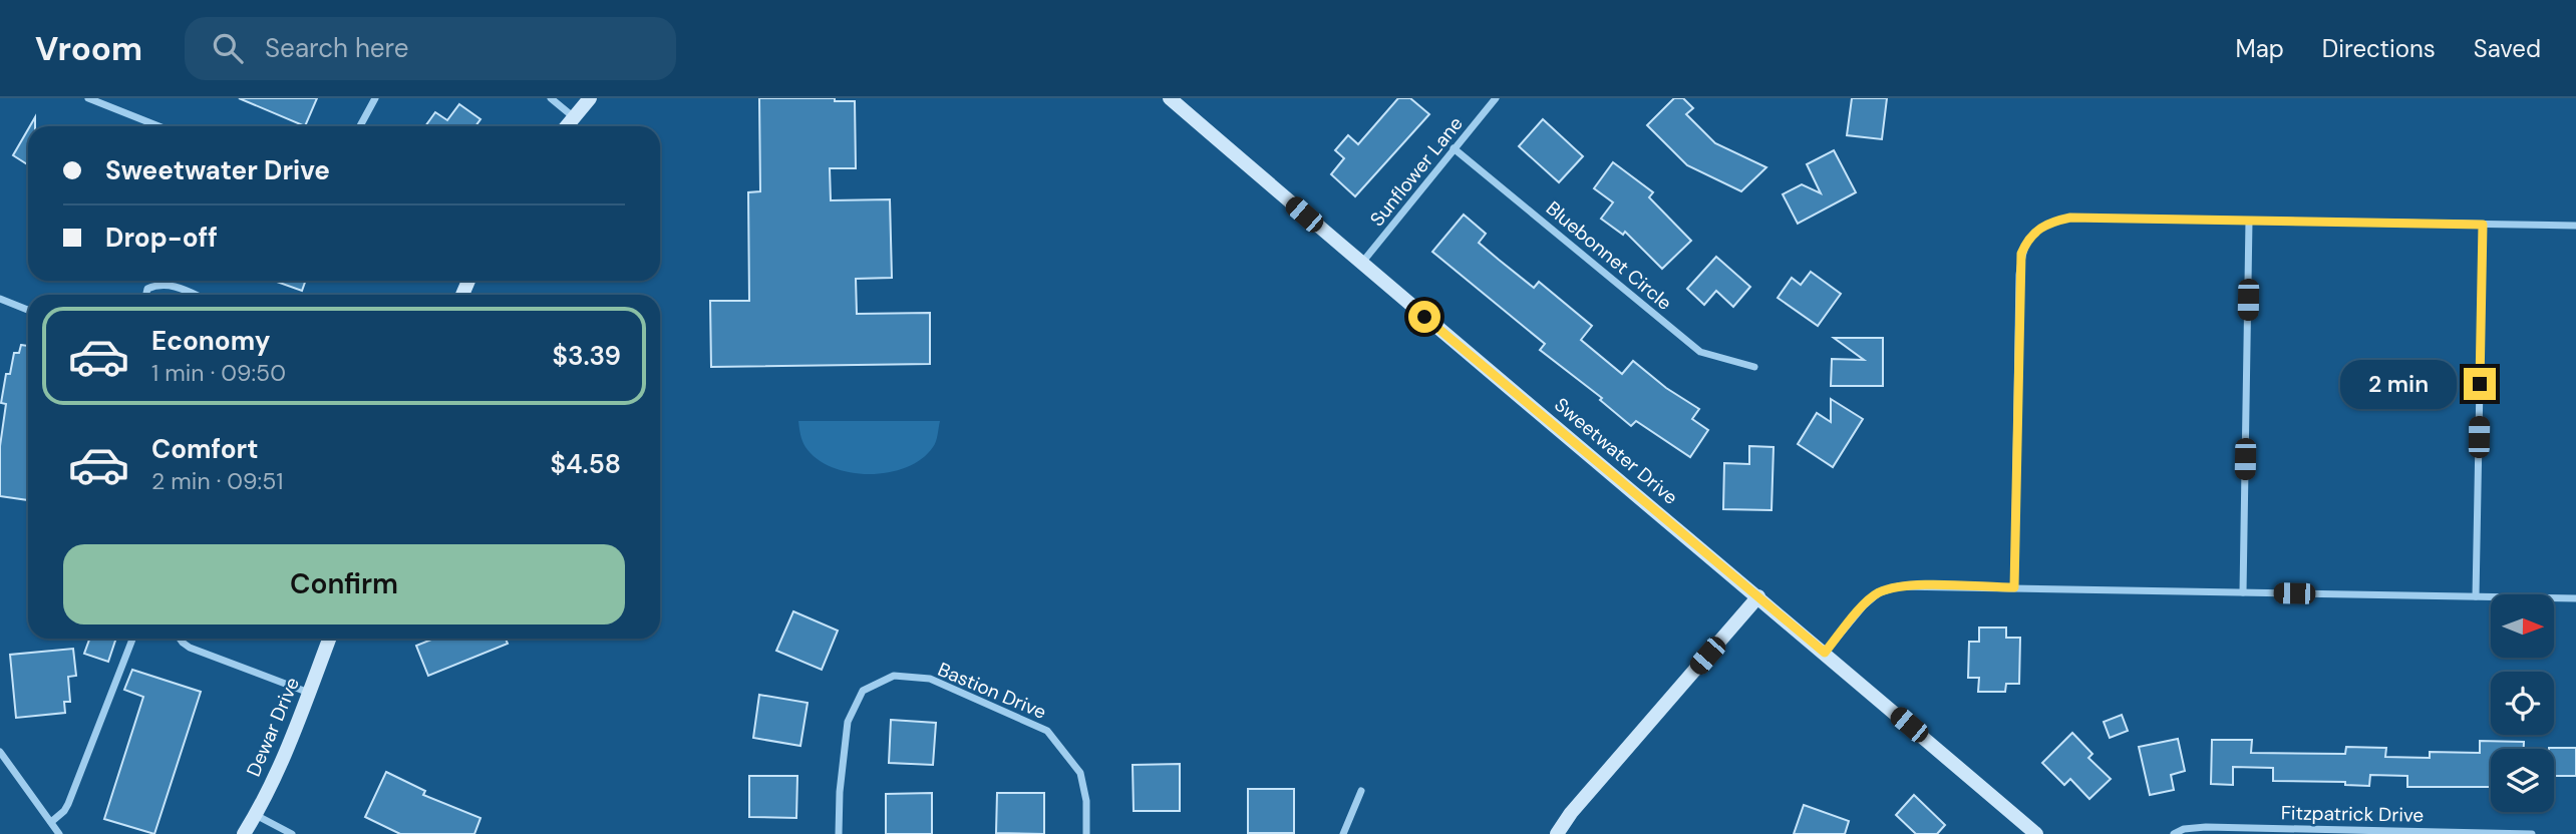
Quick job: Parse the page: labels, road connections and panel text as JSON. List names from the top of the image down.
{
  "streets": {
    "street": [
      "Sunflower Lane",
      "Bluebonnet Circle",
      "Sweetwater Drive",
      "Bastion Drive",
      "Dewar Drive",
      "Fitzpatrick Drive"
    ]
  },
  "crossings": [
    ["Sunflower Lane", "Bluebonnet Circle"],
    ["Sunflower Lane", "Sweetwater Drive"]
  ],
  "north": "right",
  "page": {
    "header": "Vroom",
    "search": "Search here",
    "nav": ["Map", "Directions", "Saved"],
    "banner": ["Sweetwater Drive", "Drop-off"],
    "list": [
      {
        "name": "Economy",
        "note": "1 min · 09:50",
        "value": "$3.39"
      },
      {
        "name": "Comfort",
        "note": "2 min · 09:51",
        "value": "$4.58"
      }
    ],
    "bubble": "2 min",
    "buttons": "Confirm"
  }
}
